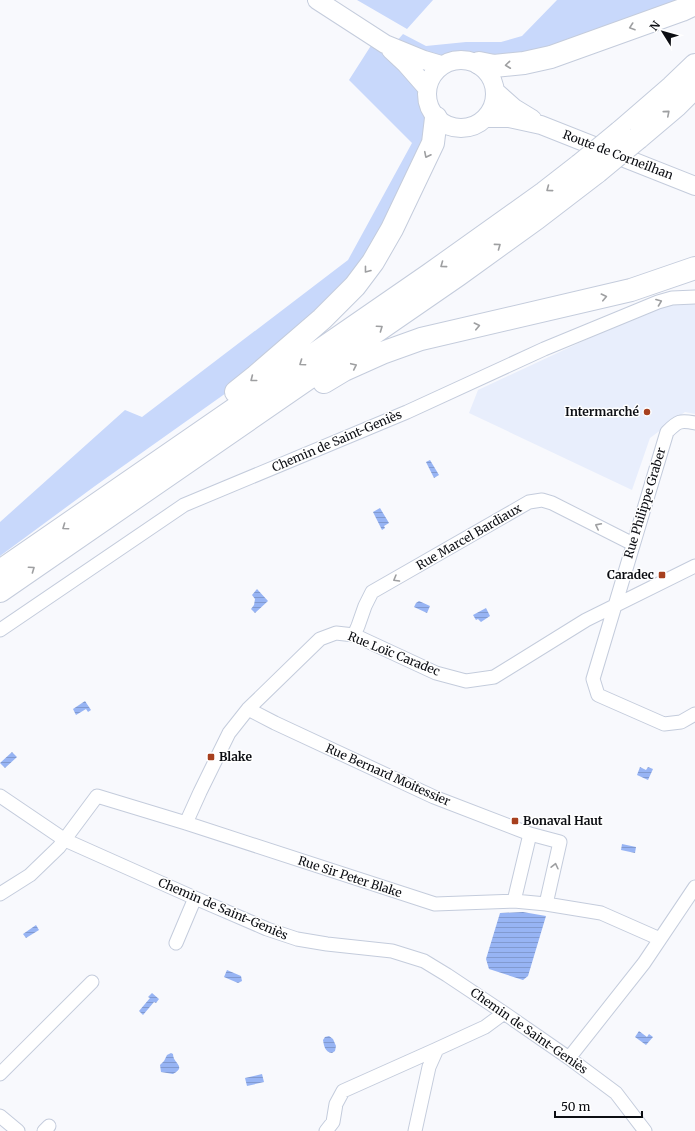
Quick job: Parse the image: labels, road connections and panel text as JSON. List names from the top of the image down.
{
  "streets": {
    "street": [
      "Route de Corneilhan",
      "Chemin de Saint-Geniès",
      "Rue Philippe Graber",
      "Rue Marcel Bardiaux",
      "Rue Loïc Caradec",
      "Rue Bernard Moitessier",
      "Rue Sir Peter Blake"
    ]
  },
  "crossings": [
    ["Chemin de Saint-Geniès", "Rue Sir Peter Blake"],
    ["Rue Philippe Graber", "Rue Marcel Bardiaux"],
    ["Rue Philippe Graber", "Rue Loïc Caradec"],
    ["Rue Marcel Bardiaux", "Rue Loïc Caradec"],
    ["Rue Loïc Caradec", "Rue Bernard Moitessier"],
    ["Rue Loïc Caradec", "Rue Sir Peter Blake"],
    ["Rue Bernard Moitessier", "Rue Sir Peter Blake"]
  ],
  "one_way": ["Chemin de Saint-Geniès", "Rue Marcel Bardiaux"],
  "places": {
    "other": ["Intermarché"],
    "transit": ["Caradec", "Blake", "Bonaval Haut"]
  },
  "scale_bar": "50 m",
  "north": "top left"
}
